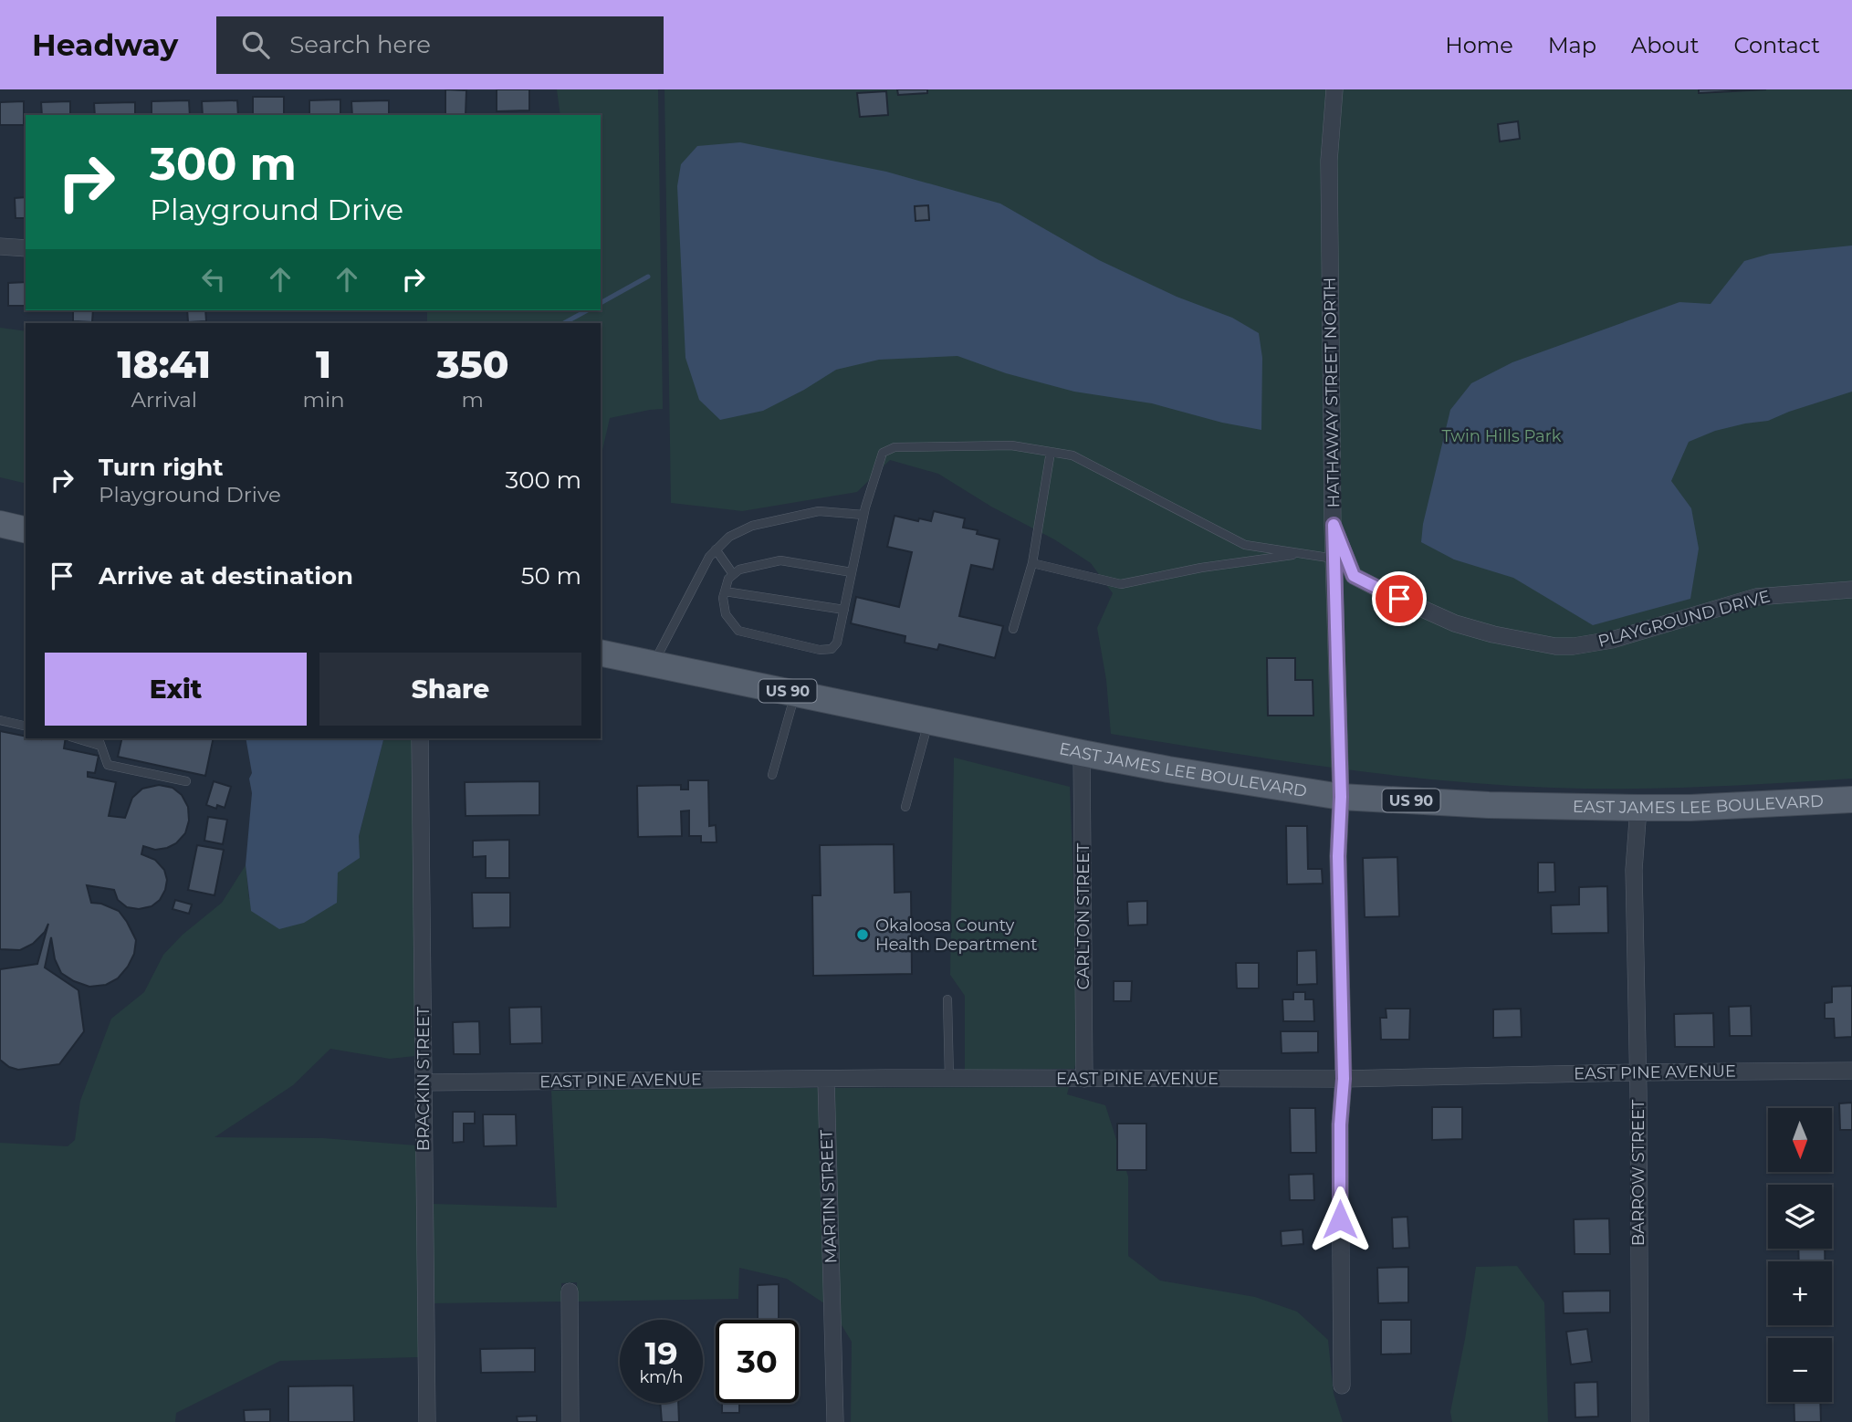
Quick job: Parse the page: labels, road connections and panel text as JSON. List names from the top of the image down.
{
  "streets": {
    "main road": ["US 90", "EAST JAMES LEE BOULEVARD"],
    "street": [
      "HATHAWAY STREET NORTH",
      "PLAYGROUND DRIVE",
      "CARLTON STREET",
      "EAST PINE AVENUE",
      "BRACKIN STREET",
      "BARROW STREET",
      "MARTIN STREET"
    ]
  },
  "crossings": [
    ["HATHAWAY STREET NORTH", "PLAYGROUND DRIVE"],
    ["HATHAWAY STREET NORTH", "EAST JAMES LEE BOULEVARD"],
    ["HATHAWAY STREET NORTH", "EAST PINE AVENUE"],
    ["EAST JAMES LEE BOULEVARD", "CARLTON STREET"],
    ["EAST JAMES LEE BOULEVARD", "BARROW STREET"],
    ["CARLTON STREET", "EAST PINE AVENUE"],
    ["EAST PINE AVENUE", "BRACKIN STREET"],
    ["EAST PINE AVENUE", "BARROW STREET"],
    ["EAST PINE AVENUE", "MARTIN STREET"]
  ],
  "parks": ["Twin Hills Park"],
  "places": ["Okaloosa County Health Department"],
  "north": "bottom",
  "page": {
    "header": "Headway",
    "search": "Search here",
    "nav": [
      "Home",
      "Map",
      "About",
      "Contact"
    ],
    "turn": ["300 m", "Playground Drive"],
    "eta": [
      "18:41",
      "Arrival",
      "1",
      "min",
      "350",
      "m"
    ],
    "list": [
      {
        "name": "Turn right",
        "note": "Playground Drive",
        "value": "300 m"
      },
      {
        "name": "Arrive at destination",
        "value": "50 m"
      }
    ],
    "buttons": ["Exit", "Share"],
    "map_buttons": ["+", "−"],
    "speed": "19 km/h",
    "limit": "30"
  }
}
